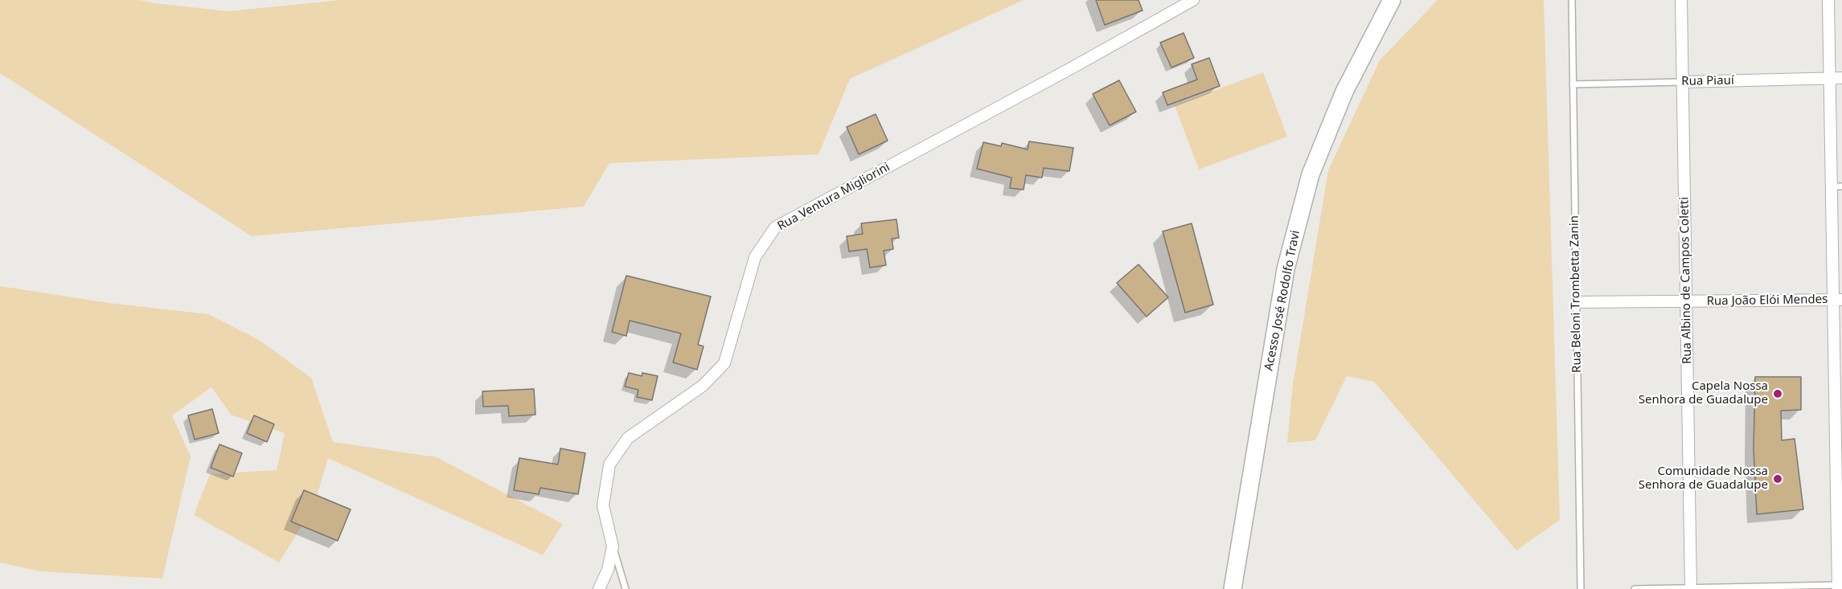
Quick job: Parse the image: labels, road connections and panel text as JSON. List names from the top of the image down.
{
  "streets": {
    "highway": ["Acesso José Rodolfo Travi"],
    "street": [
      "Rua Piauí",
      "Rua Ventura Migliorini",
      "Rua Albino de Campos Coletti",
      "Rua João Elói Mendes"
    ],
    "lane": ["Rua Beloni Trombetta Zanin"]
  },
  "crossings": [
    ["Rua Piauí", "Rua Albino de Campos Coletti"],
    ["Rua Piauí", "Rua Beloni Trombetta Zanin"],
    ["Rua Albino de Campos Coletti", "Rua João Elói Mendes"],
    ["Rua Beloni Trombetta Zanin", "Rua João Elói Mendes"]
  ],
  "places": ["Capela Nossa Senhora de Guadalupe", "Comunidade Nossa Senhora de Guadalupe"]
}
